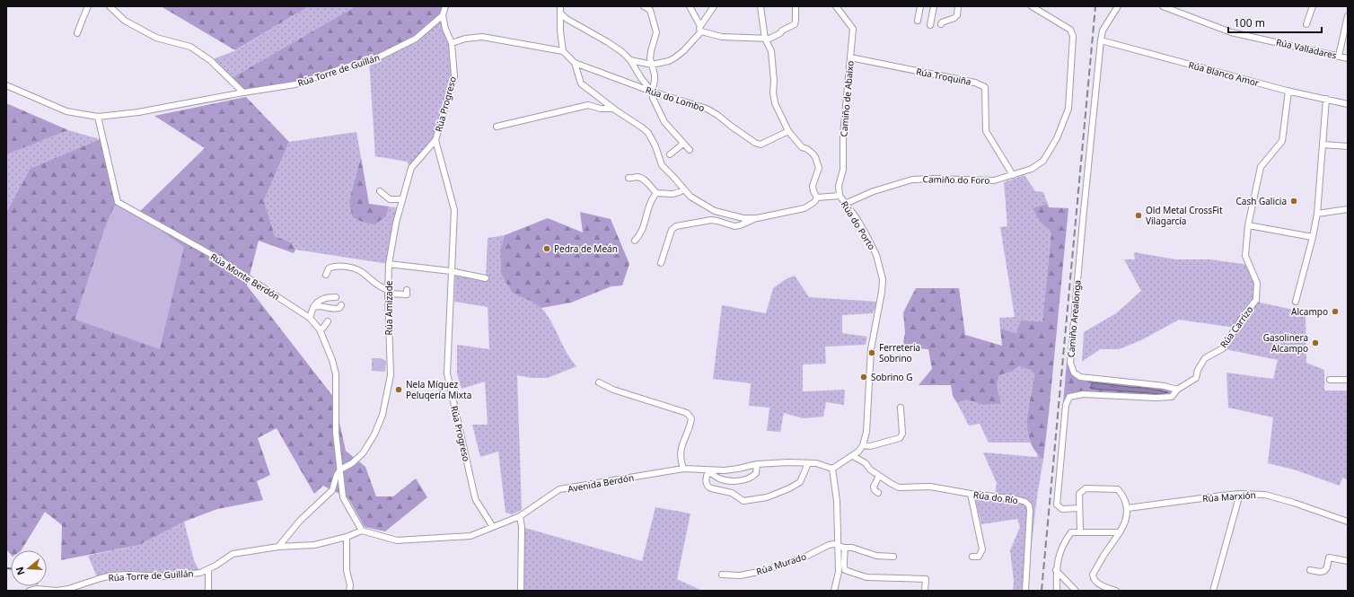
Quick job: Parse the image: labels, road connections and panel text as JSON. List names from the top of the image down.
{
  "streets": {
    "street": [
      "Rúa Valladares",
      "Rúa Torre de Guillán",
      "Rúa Blanco Amor",
      "Rúa Troquiña",
      "Rúa do Lombo",
      "Camiño de Abaixo",
      "Rúa Progreso",
      "Camiño do Foro",
      "Rúa do Porto",
      "Rúa Monte Berdón",
      "Rúa Amizade",
      "Camiño Arealonga",
      "Rúa Carrizo",
      "Avenida Berdón",
      "Rúa Marxión",
      "Rúa do Río",
      "Rúa Murado"
    ]
  },
  "crossings": [
    ["Rúa Torre de Guillán", "Rúa Progreso"],
    ["Rúa Torre de Guillán", "Rúa Monte Berdón"],
    ["Rúa Torre de Guillán", "Avenida Berdón"],
    ["Rúa Blanco Amor", "Camiño Arealonga"],
    ["Rúa Blanco Amor", "Rúa Carrizo"],
    ["Rúa Troquiña", "Camiño de Abaixo"],
    ["Rúa Troquiña", "Camiño do Foro"],
    ["Camiño de Abaixo", "Rúa do Porto"],
    ["Rúa Progreso", "Rúa Amizade"],
    ["Rúa Progreso", "Avenida Berdón"],
    ["Camiño do Foro", "Rúa do Porto"],
    ["Rúa Monte Berdón", "Rúa Amizade"],
    ["Camiño Arealonga", "Rúa Carrizo"]
  ],
  "places": [
    "Cash Galicia",
    "Old Metal CrossFit Vilagarcía",
    "Pedra de Meán",
    "Alcampo",
    "Gasolinera Alcampo",
    "Ferreteria Sobrino",
    "Sobrino G",
    "Nela Míguez Peluqería Mixta"
  ],
  "scale_bar": "100 m",
  "north": "left"
}
